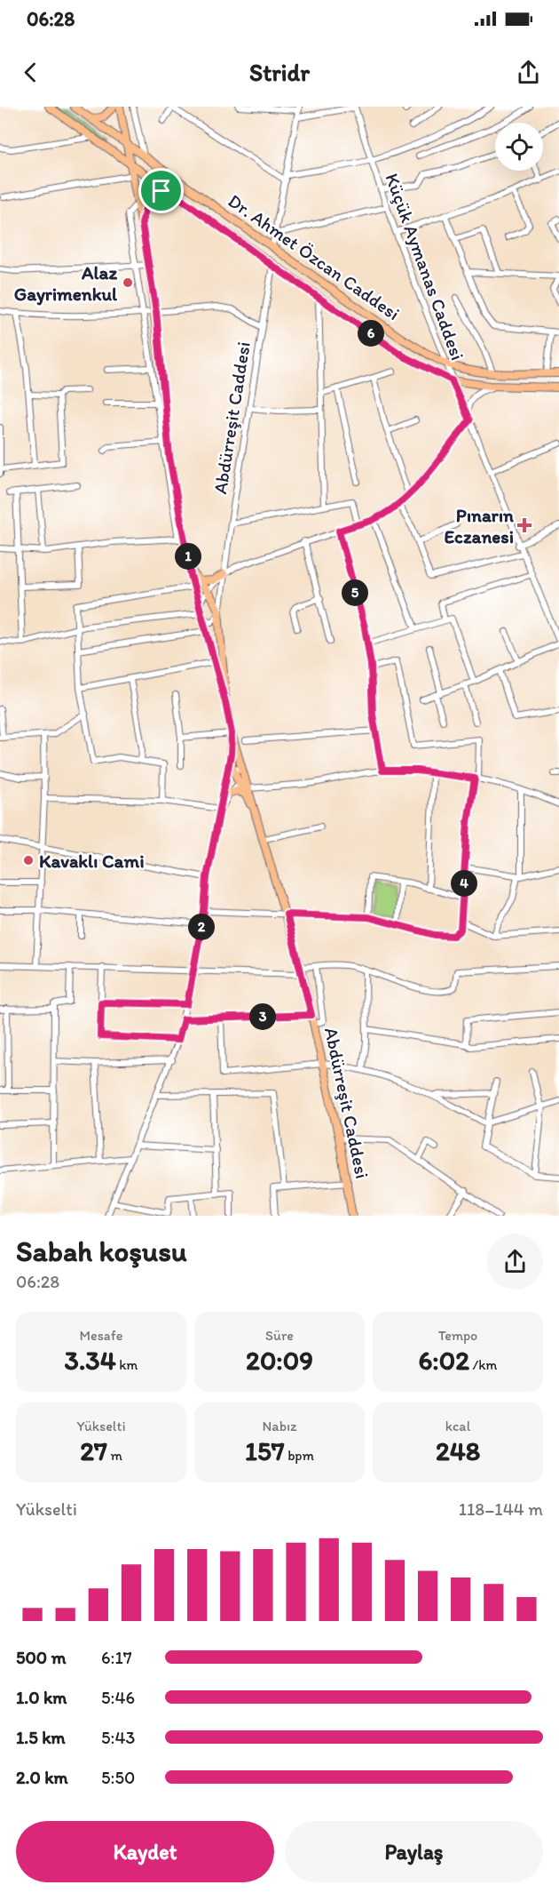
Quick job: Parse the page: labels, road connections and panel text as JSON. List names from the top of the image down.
{
  "streets": {
    "main road": ["Dr. Ahmet Özcan Caddesi", "Abdürreşit Caddesi"],
    "street": ["Küçük Aymanas Caddesi"]
  },
  "crossings": [
    ["Dr. Ahmet Özcan Caddesi", "Küçük Aymanas Caddesi"],
    ["Dr. Ahmet Özcan Caddesi", "Abdürreşit Caddesi"]
  ],
  "places": {
    "other": ["Alaz Gayrimenkul", "Kavaklı Cami"],
    "health": ["Pınarın Eczanesi"]
  },
  "page": {
    "status": "06:28",
    "header": "Stridr",
    "pins": [
      "6",
      "1",
      "5",
      "4",
      "2",
      "3"
    ],
    "heading": ["Sabah koşusu", "06:28"],
    "stats": [
      ["Mesafe", "3.34 km"],
      ["Süre", "20:09"],
      ["Tempo", "6:02 /km"],
      ["Yükselti", "27 m"],
      ["Nabız", "157 bpm"],
      ["kcal", "248"]
    ],
    "chart": ["Yükselti", "118–144 m"],
    "list": [
      {
        "name": "500 m",
        "note": "6:17"
      },
      {
        "name": "1.0 km",
        "note": "5:46"
      },
      {
        "name": "1.5 km",
        "note": "5:43"
      },
      {
        "name": "2.0 km",
        "note": "5:50"
      }
    ],
    "buttons": ["Kaydet", "Paylaş"]
  }
}
